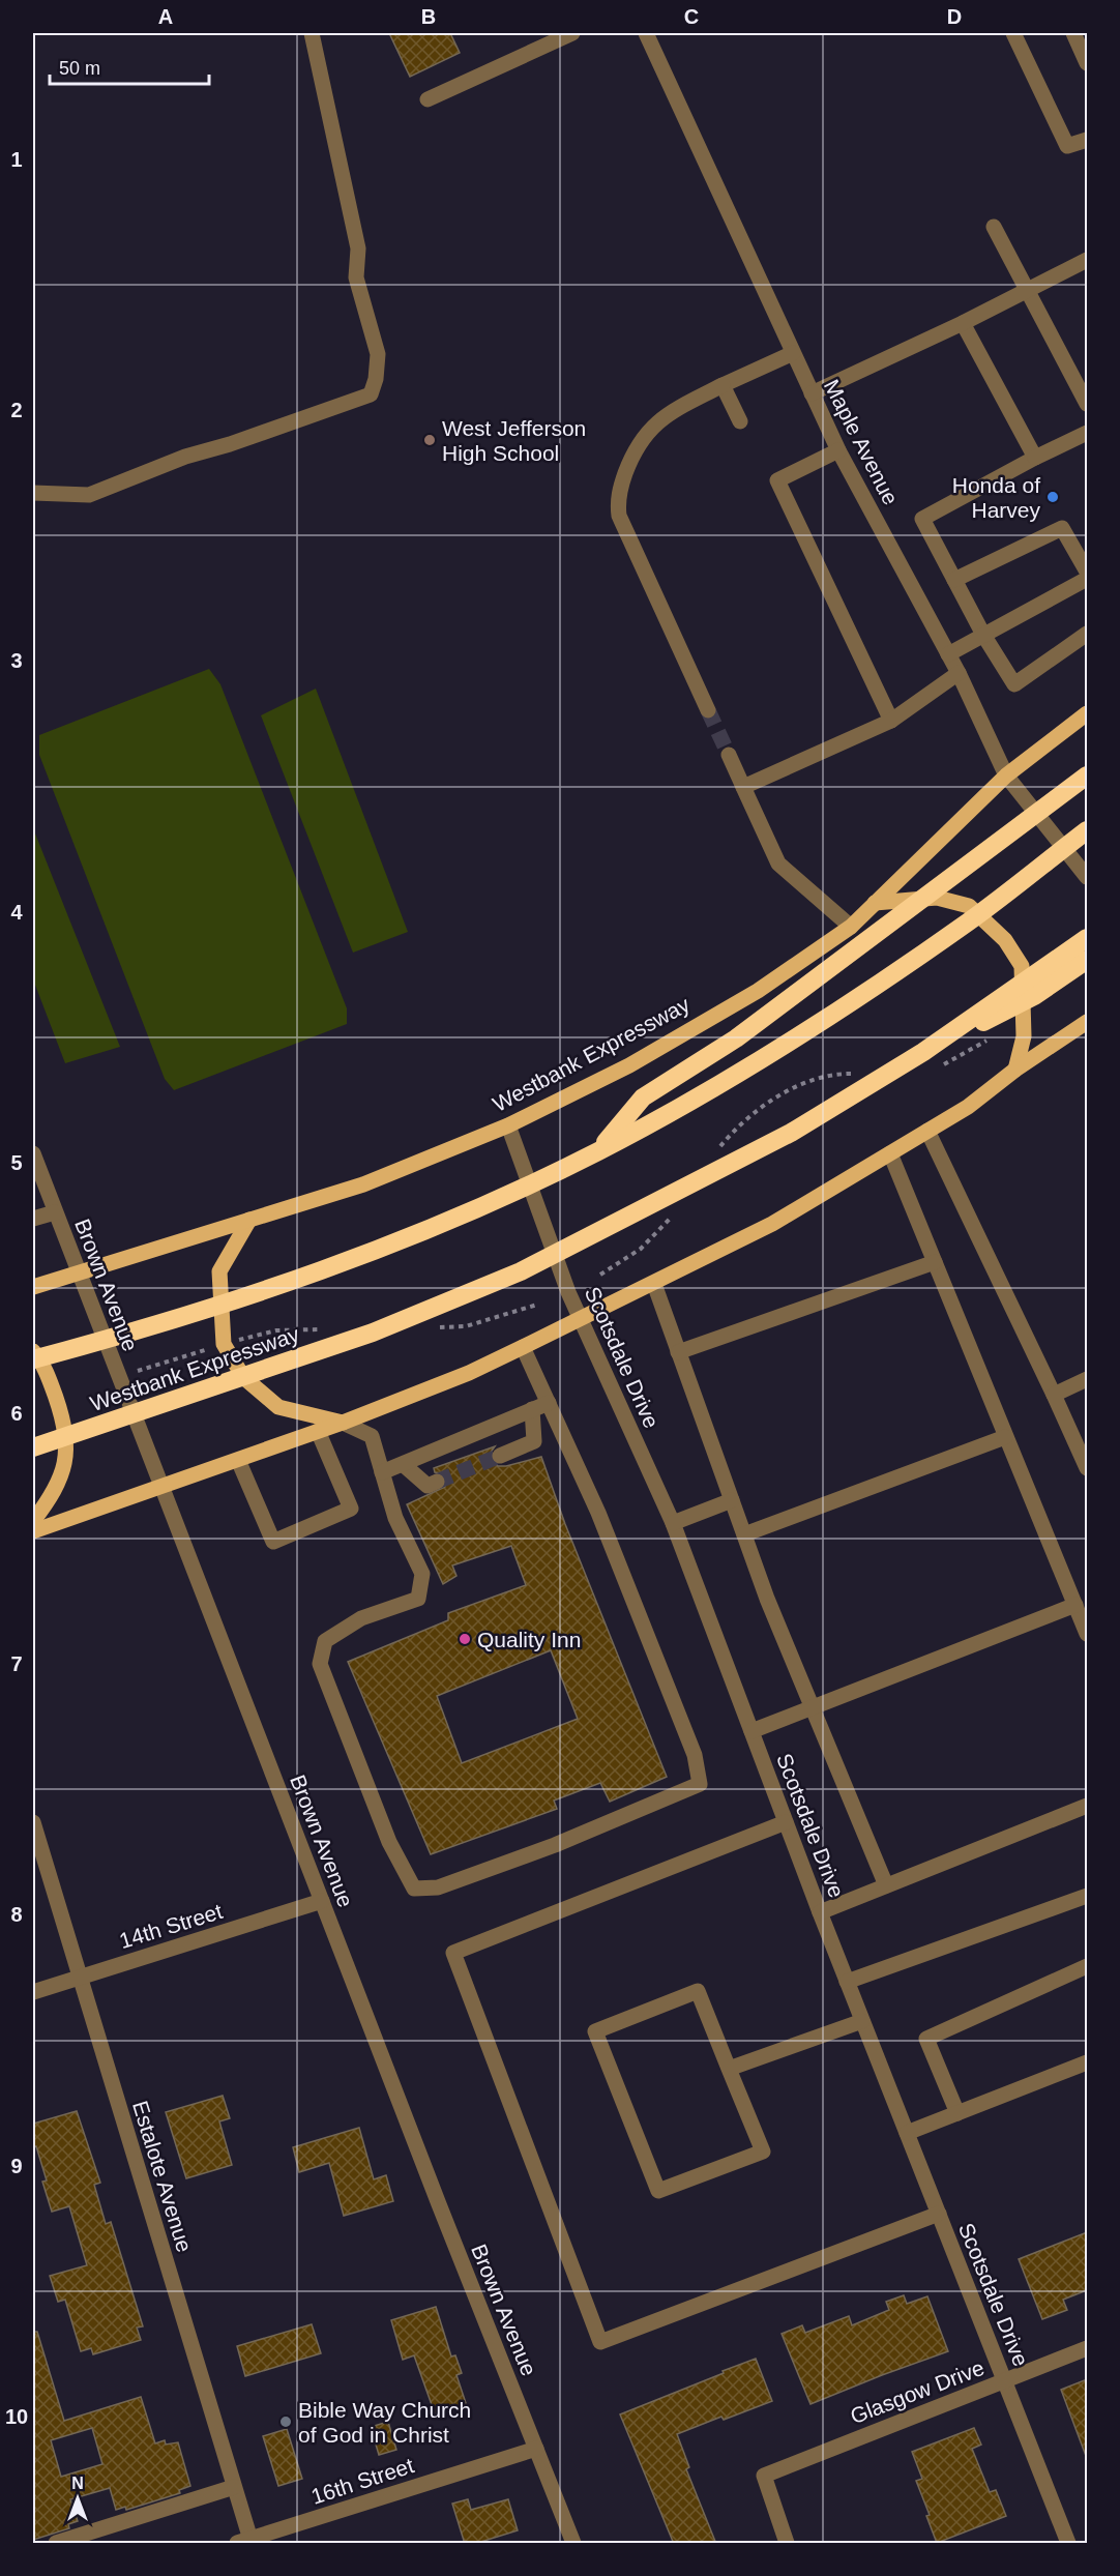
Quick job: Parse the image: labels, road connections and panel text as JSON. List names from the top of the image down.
{
  "streets": {
    "highway": ["Westbank Expressway"],
    "street": [
      "Maple Avenue",
      "Brown Avenue",
      "Scotsdale Drive",
      "14th Street",
      "Estalote Avenue",
      "Glasgow Drive",
      "16th Street"
    ]
  },
  "crossings": [
    ["Maple Avenue", "Westbank Expressway"],
    ["Westbank Expressway", "Brown Avenue"],
    ["Westbank Expressway", "Scotsdale Drive"],
    ["Brown Avenue", "14th Street"],
    ["Brown Avenue", "16th Street"],
    ["Scotsdale Drive", "Glasgow Drive"],
    ["14th Street", "Estalote Avenue"],
    ["Estalote Avenue", "16th Street"]
  ],
  "places": [
    "West Jefferson High School",
    "Honda of Harvey",
    "Quality Inn",
    "Bible Way Church of God in Christ"
  ],
  "scale_bar": "50 m",
  "north": "top",
  "grid": {
    "columns": [
      "A",
      "B",
      "C",
      "D"
    ],
    "rows": [
      "1",
      "2",
      "3",
      "4",
      "5",
      "6",
      "7",
      "8",
      "9",
      "10"
    ]
  }
}
